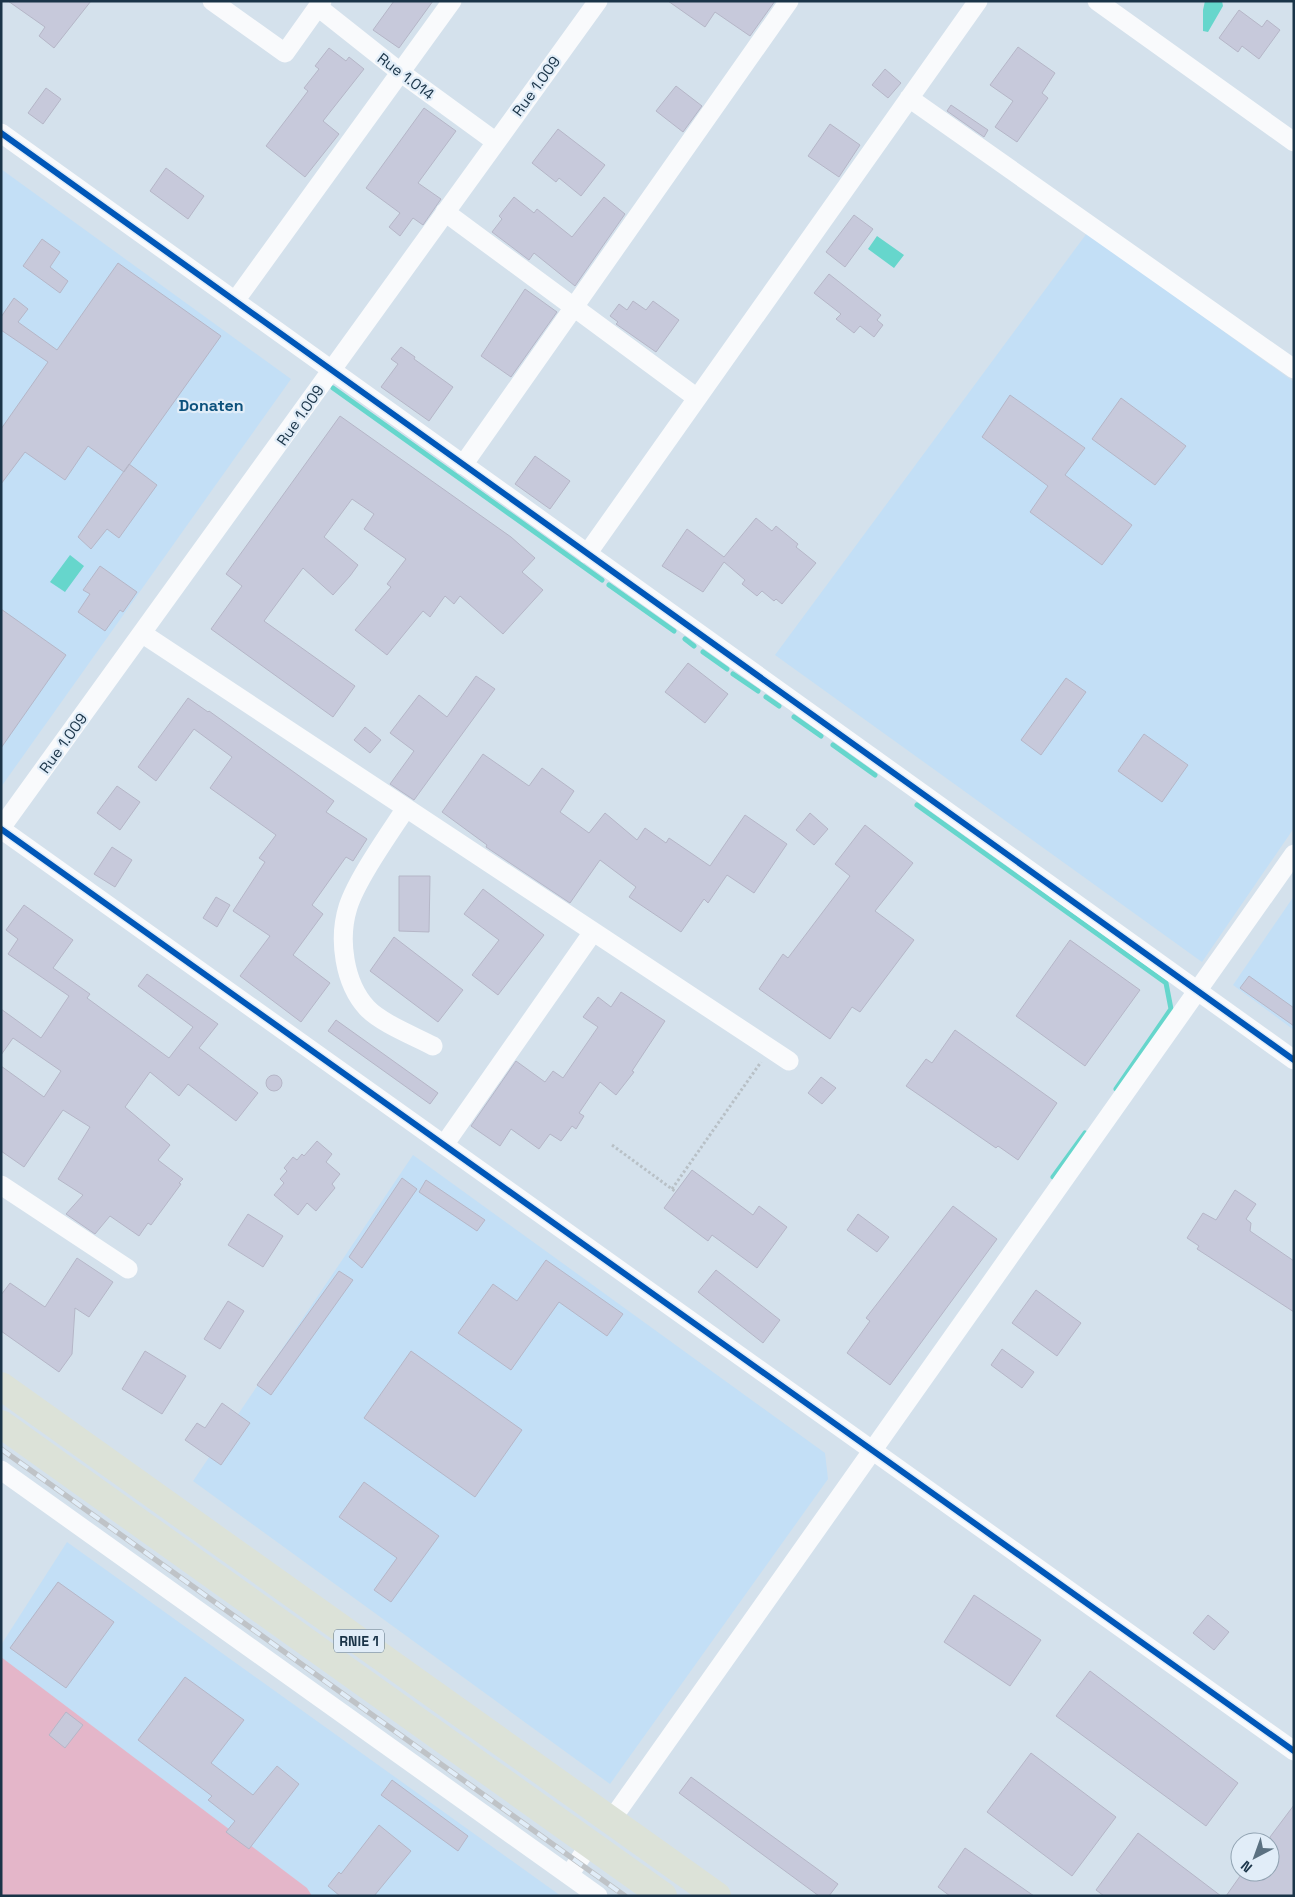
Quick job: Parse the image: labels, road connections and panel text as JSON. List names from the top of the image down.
{
  "streets": {
    "highway": ["RNIE 1"],
    "street": ["Rue 1.014", "Rue 1.009"]
  },
  "crossings": [
    ["Rue 1.014", "Rue 1.009"]
  ],
  "districts": ["Donaten"],
  "north": "bottom left"
}
